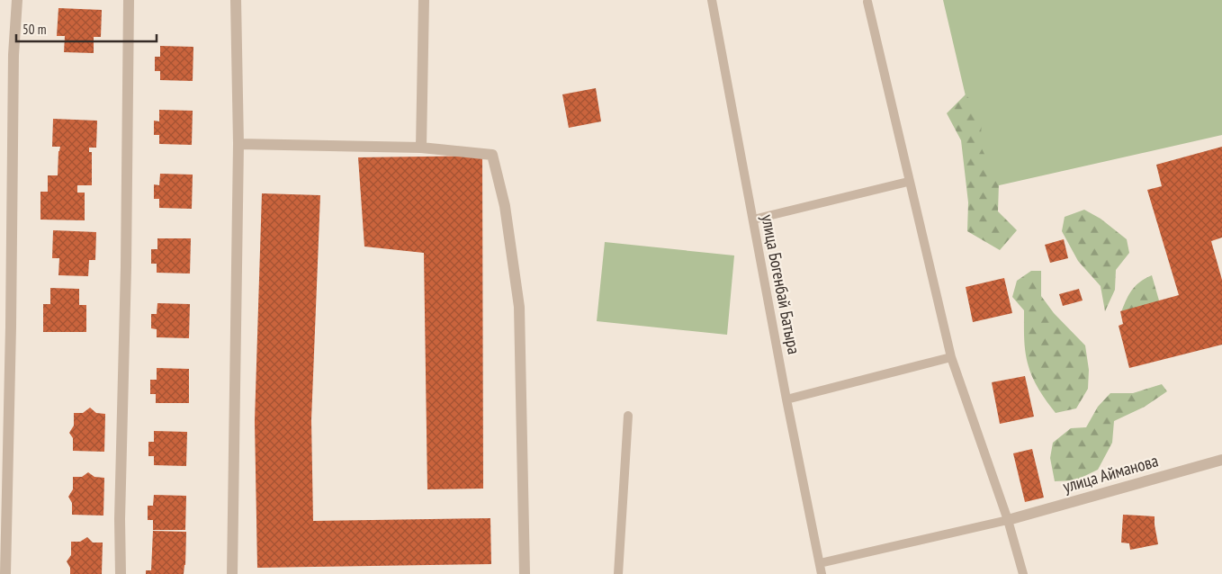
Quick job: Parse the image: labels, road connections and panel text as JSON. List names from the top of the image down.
{
  "streets": {
    "street": ["улица Айманова"],
    "lane": ["улица Богенбай Батыра"]
  },
  "scale_bar": "50 m"
}
